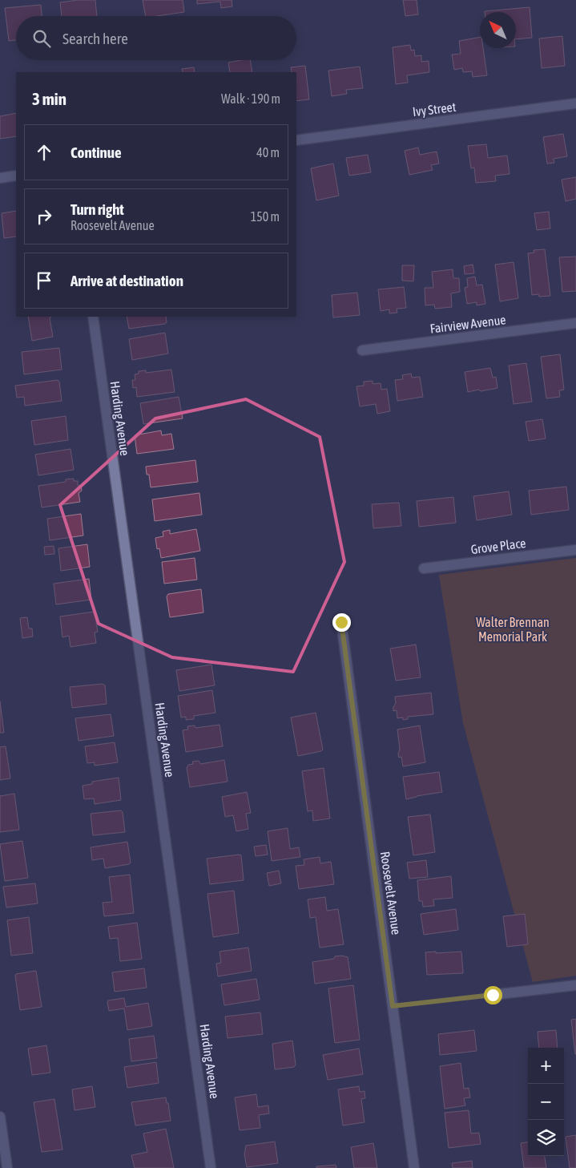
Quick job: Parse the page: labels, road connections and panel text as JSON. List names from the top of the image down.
{
  "streets": {
    "street": [
      "Ivy Street",
      "Fairview Avenue",
      "Harding Avenue",
      "Grove Place",
      "Roosevelt Avenue"
    ]
  },
  "parks": ["Walter Brennan Memorial Park"],
  "north": "top left",
  "page": {
    "search": "Search here",
    "heading": ["3 min", "Walk · 190 m"],
    "list": [
      ["Continue", "40 m"],
      ["Turn right", "Roosevelt Avenue", "150 m"],
      "Arrive at destination"
    ],
    "map_buttons": ["+", "−"]
  }
}
